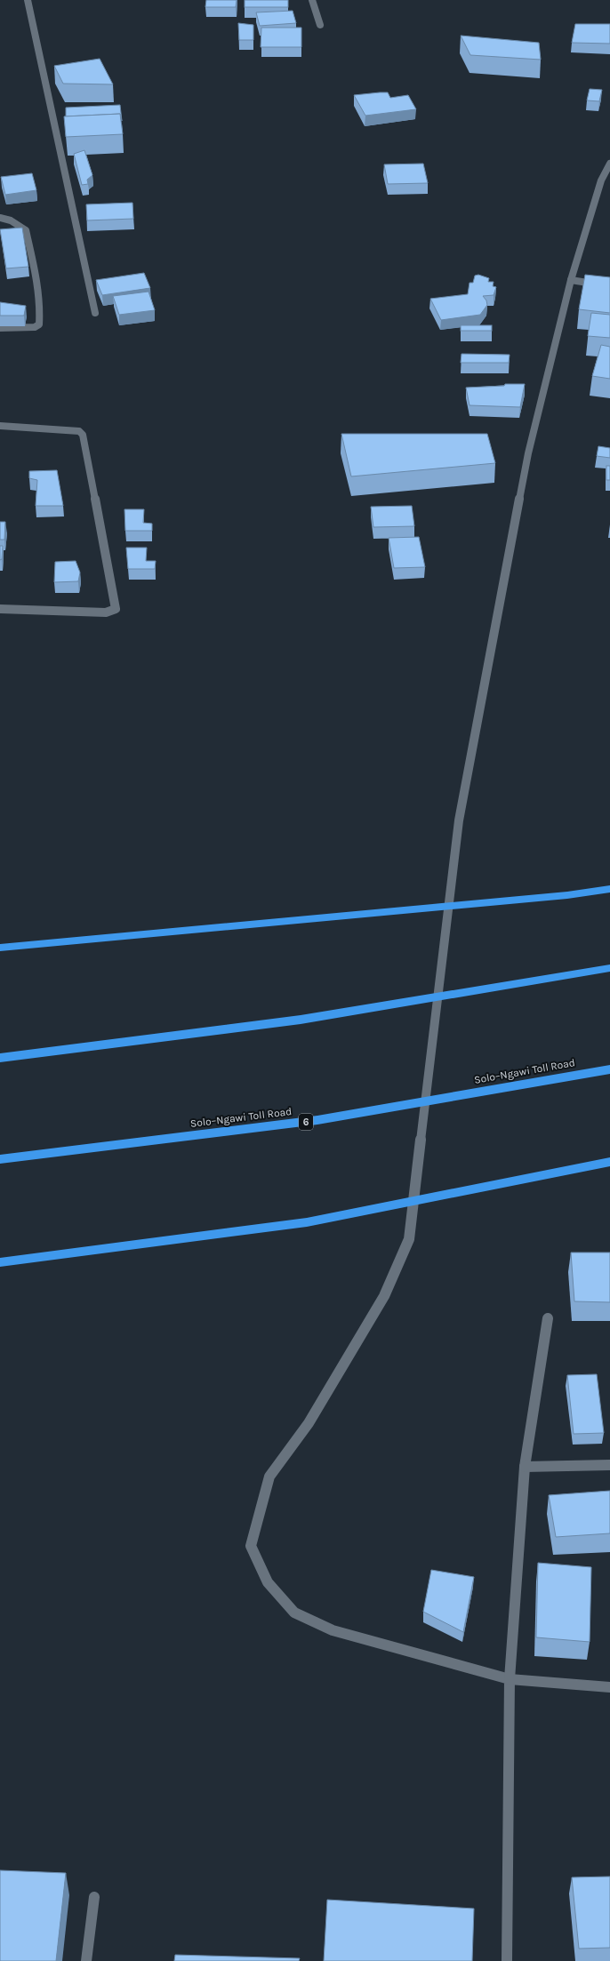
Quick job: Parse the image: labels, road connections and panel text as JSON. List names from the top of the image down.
{
  "streets": {
    "highway": ["Solo–Ngawi Toll Road", "6"]
  }
}
